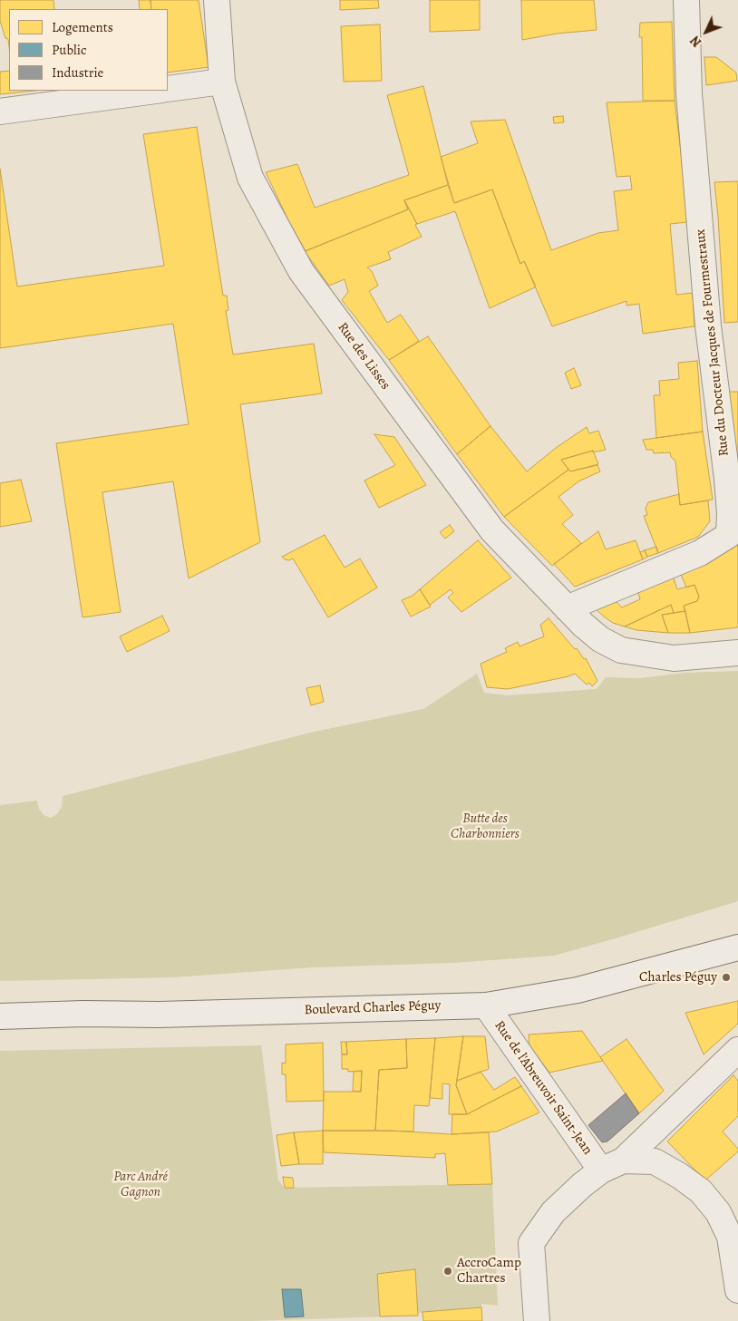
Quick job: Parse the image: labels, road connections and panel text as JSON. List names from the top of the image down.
{
  "streets": {
    "street": [
      "Rue du Docteur Jacques de Fourmestraux",
      "Rue des Lisses",
      "Boulevard Charles Péguy",
      "Rue de l'Abreuvoir Saint-Jean"
    ]
  },
  "crossings": [
    ["Rue du Docteur Jacques de Fourmestraux", "Rue des Lisses"],
    ["Boulevard Charles Péguy", "Rue de l'Abreuvoir Saint-Jean"]
  ],
  "parks": ["Butte des Charbonniers", "Parc André Gagnon"],
  "places": ["Charles Péguy", "AccroCamp Chartres"],
  "legend": ["Logements", "Public", "Industrie"],
  "north": "bottom left"
}
